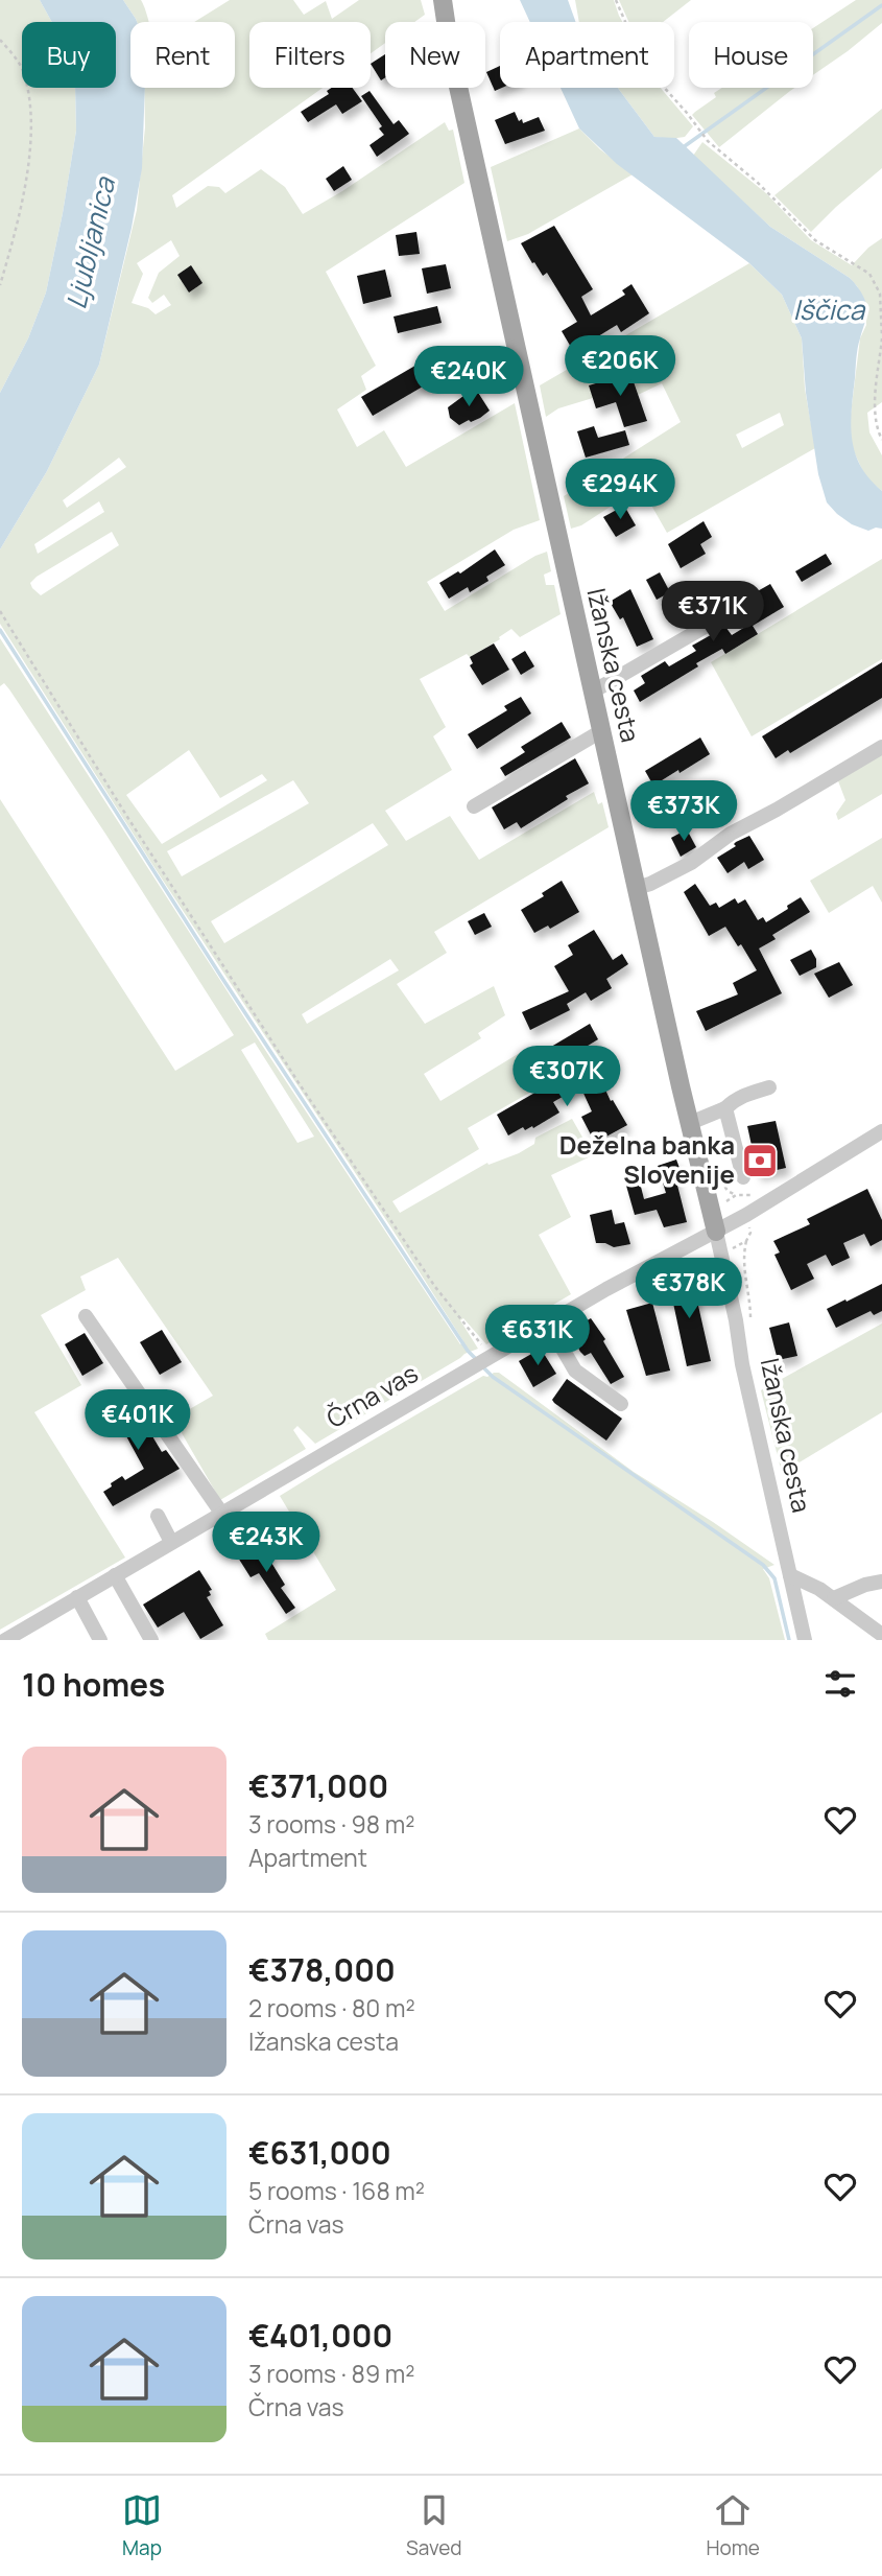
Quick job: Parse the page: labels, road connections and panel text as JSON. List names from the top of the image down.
{
  "streets": {
    "main road": ["Ižanska cesta"],
    "street": ["Črna vas"]
  },
  "crossings": [
    ["Ižanska cesta", "Črna vas"]
  ],
  "water": ["Ljubljanica", "Iščica"],
  "places": {
    "bank": ["Deželna banka Slovenije"]
  },
  "page": {
    "chip": [
      "Buy",
      "Rent",
      "Filters",
      "New",
      "Apartment",
      "House"
    ],
    "price": [
      "€206K",
      "€240K",
      "€294K",
      "€371K",
      "€373K",
      "€307K",
      "€378K",
      "€631K",
      "€401K",
      "€243K"
    ],
    "heading": "10 homes",
    "list": [
      {
        "name": "€371,000",
        "note": "3 rooms · 98 m² · Apartment"
      },
      {
        "name": "€378,000",
        "note": "2 rooms · 80 m² · Ižanska cesta"
      },
      {
        "name": "€631,000",
        "note": "5 rooms · 168 m² · Črna vas"
      },
      {
        "name": "€401,000",
        "note": "3 rooms · 89 m² · Črna vas"
      }
    ],
    "tabs": ["Map", "Saved", "Home"]
  }
}
